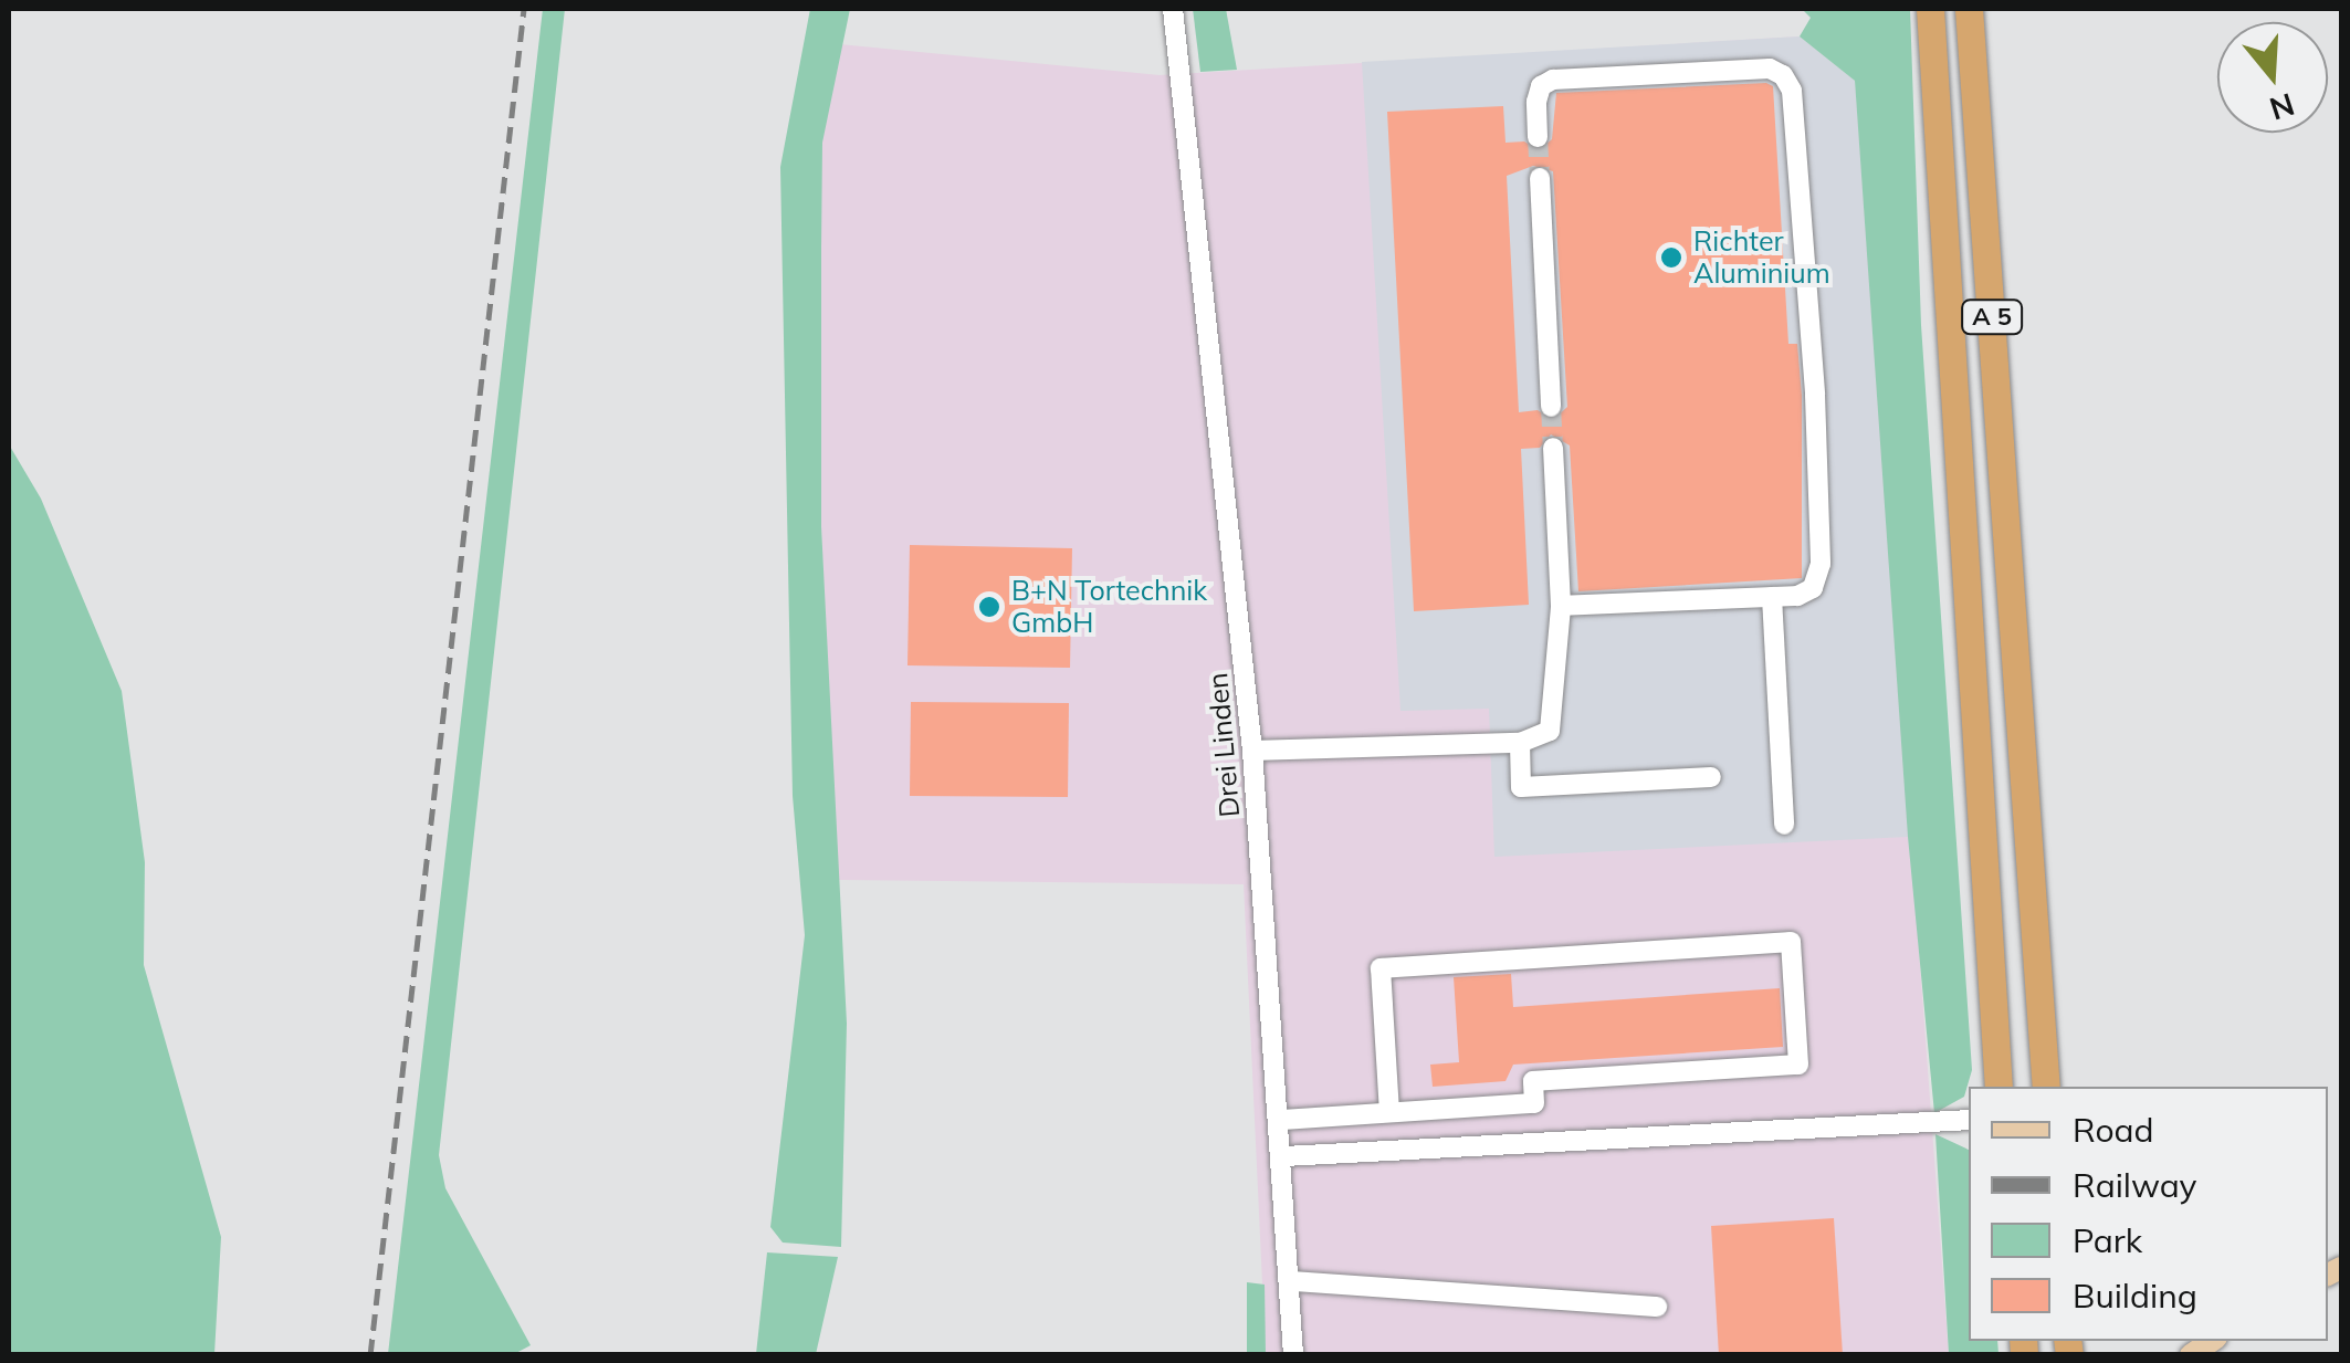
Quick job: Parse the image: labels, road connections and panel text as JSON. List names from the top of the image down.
{
  "streets": {
    "highway": ["A 5"],
    "street": ["Drei Linden"]
  },
  "places": ["Richter Aluminium", "B+N Tortechnik GmbH"],
  "legend": [
    "Road",
    "Railway",
    "Park",
    "Building"
  ],
  "north": "bottom"
}
